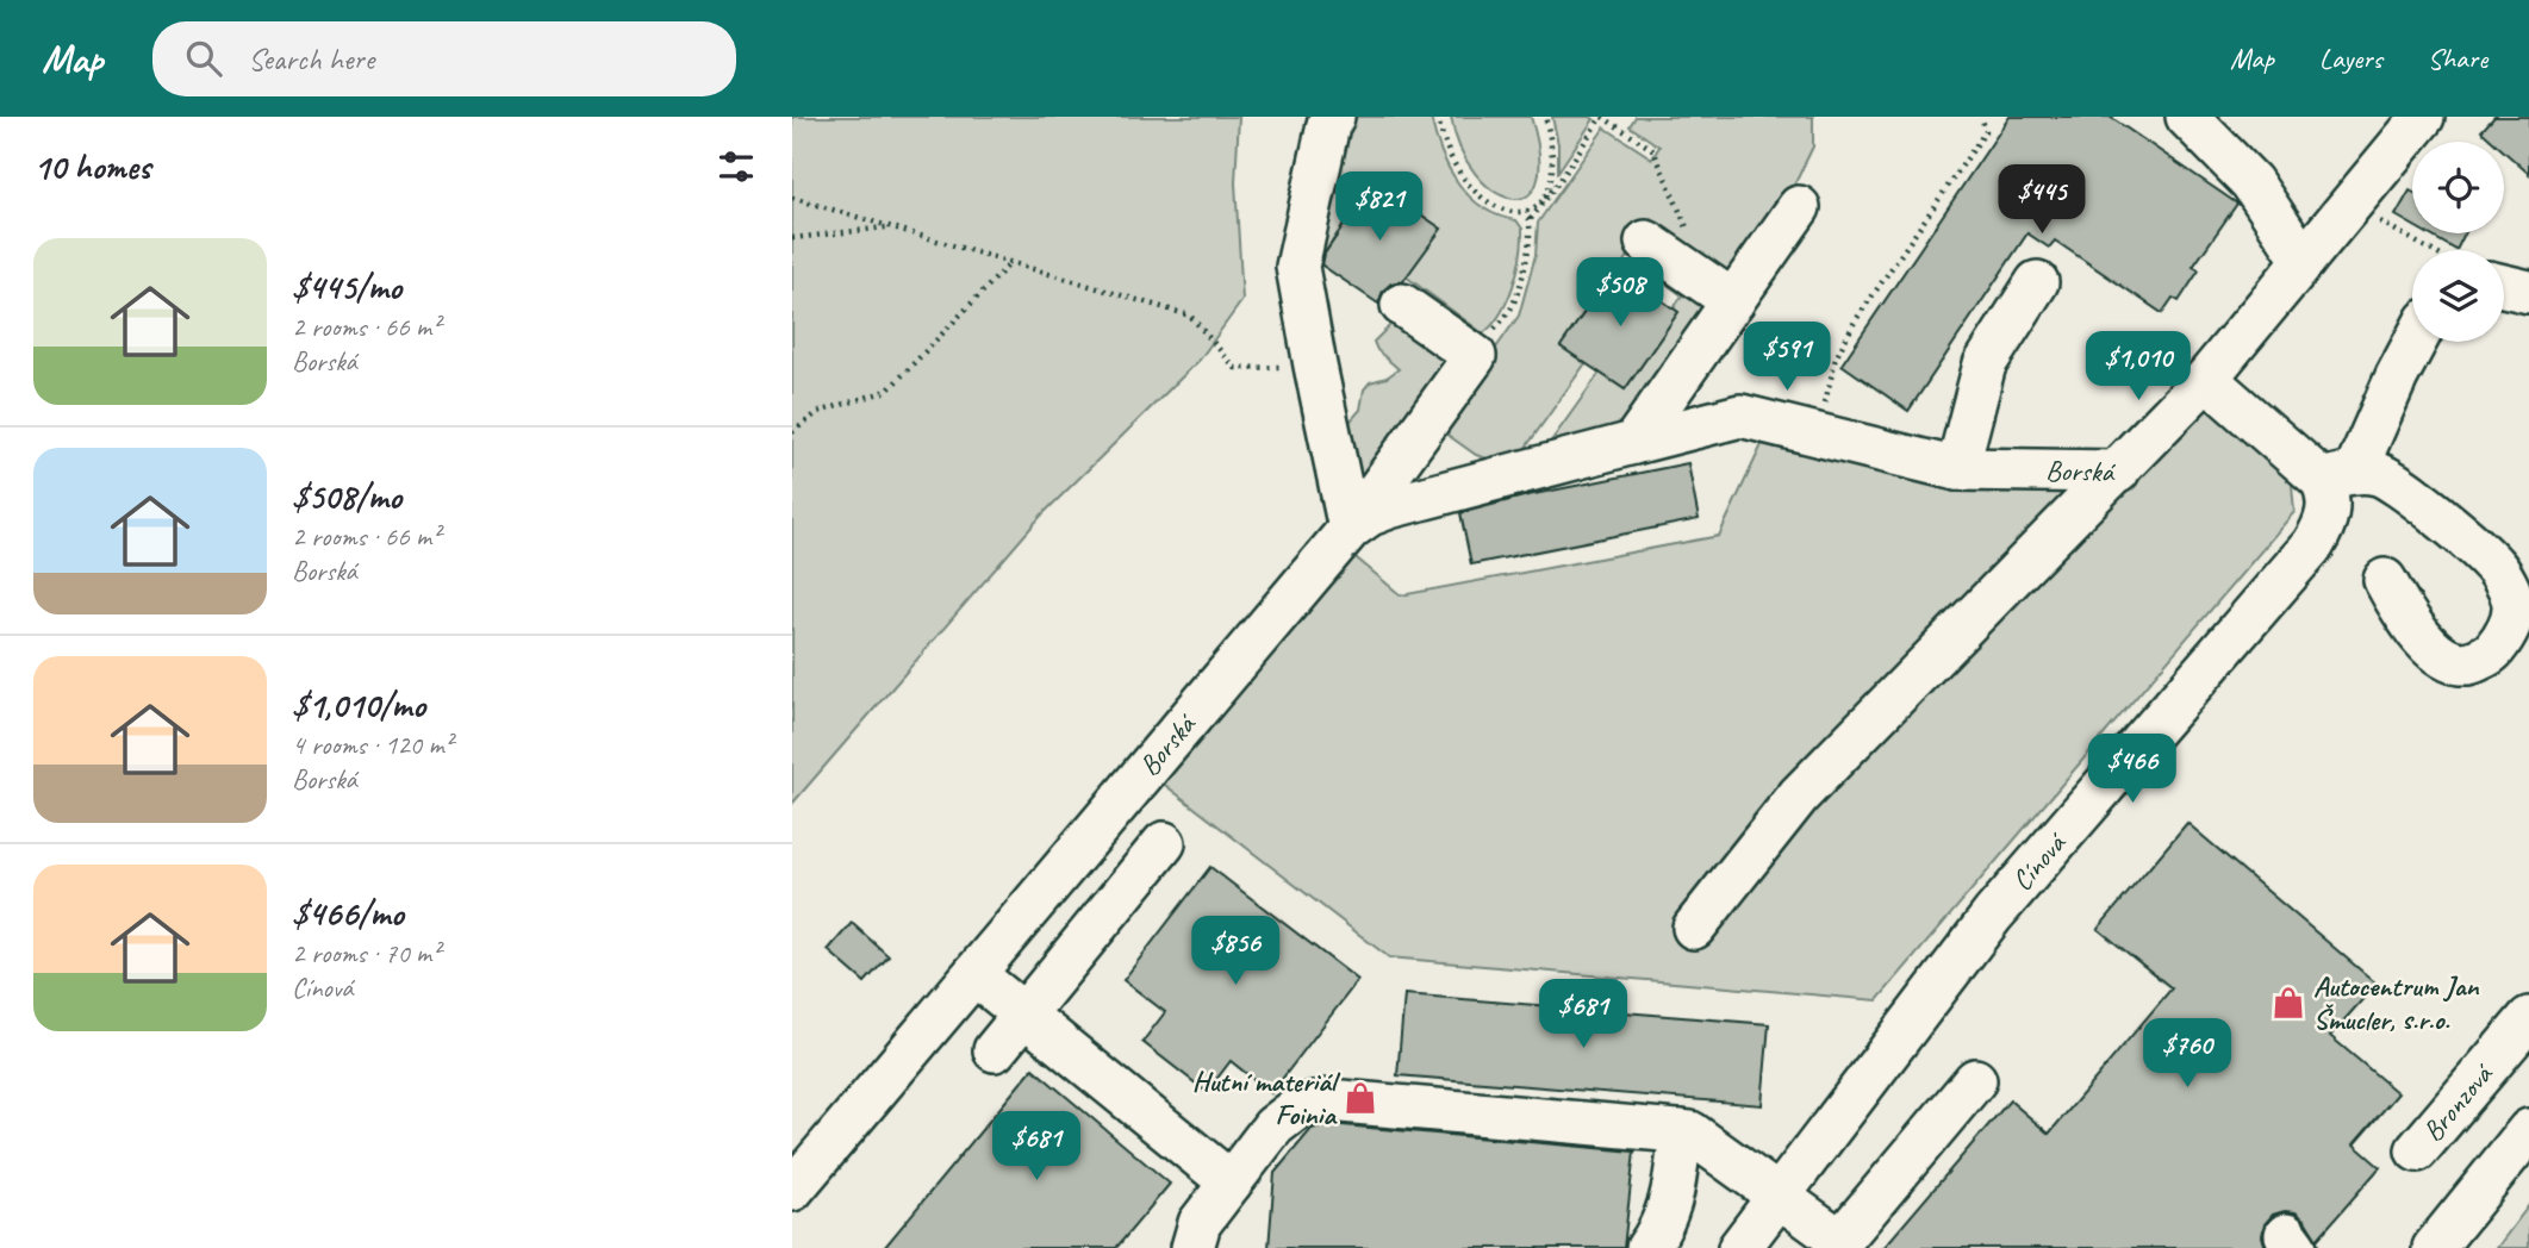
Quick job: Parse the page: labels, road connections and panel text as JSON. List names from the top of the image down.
{
  "streets": {
    "street": ["Borská", "Cínová", "Bronzová"]
  },
  "places": {
    "shop": ["Autocentrum Jan Šmucler, s.r.o.", "Hutní materiál Foinia"]
  },
  "page": {
    "header": "Map",
    "search": "Search here",
    "nav": ["Map", "Layers", "Share"],
    "heading": "10 homes",
    "price": [
      "$445",
      "$821",
      "$508",
      "$591",
      "$1,010",
      "$466",
      "$856",
      "$681",
      "$760",
      "$681"
    ],
    "list": [
      {
        "name": "$445/mo",
        "note": "2 rooms · 66 m² · Borská"
      },
      {
        "name": "$508/mo",
        "note": "2 rooms · 66 m² · Borská"
      },
      {
        "name": "$1,010/mo",
        "note": "4 rooms · 120 m² · Borská"
      },
      {
        "name": "$466/mo",
        "note": "2 rooms · 70 m² · Cínová"
      }
    ]
  }
}
